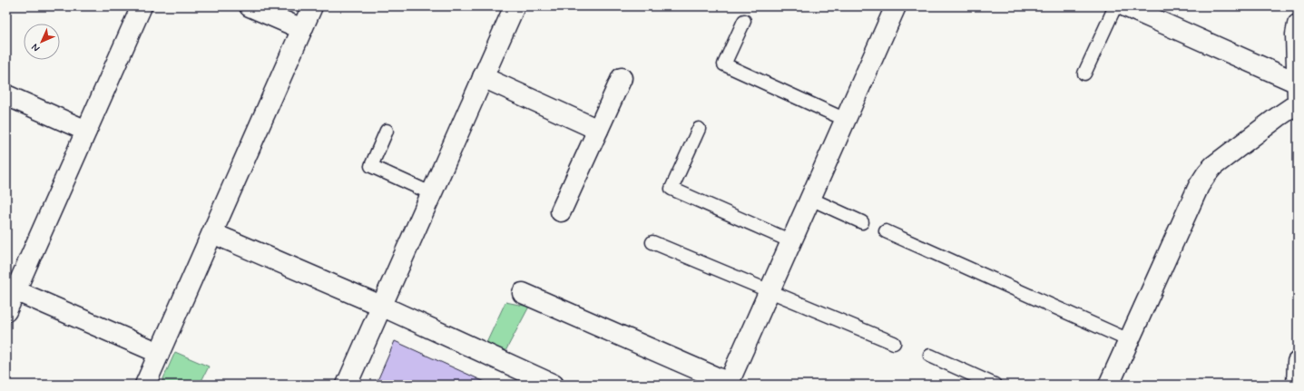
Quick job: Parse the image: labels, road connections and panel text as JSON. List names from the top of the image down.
{
  "north": "bottom left"
}
